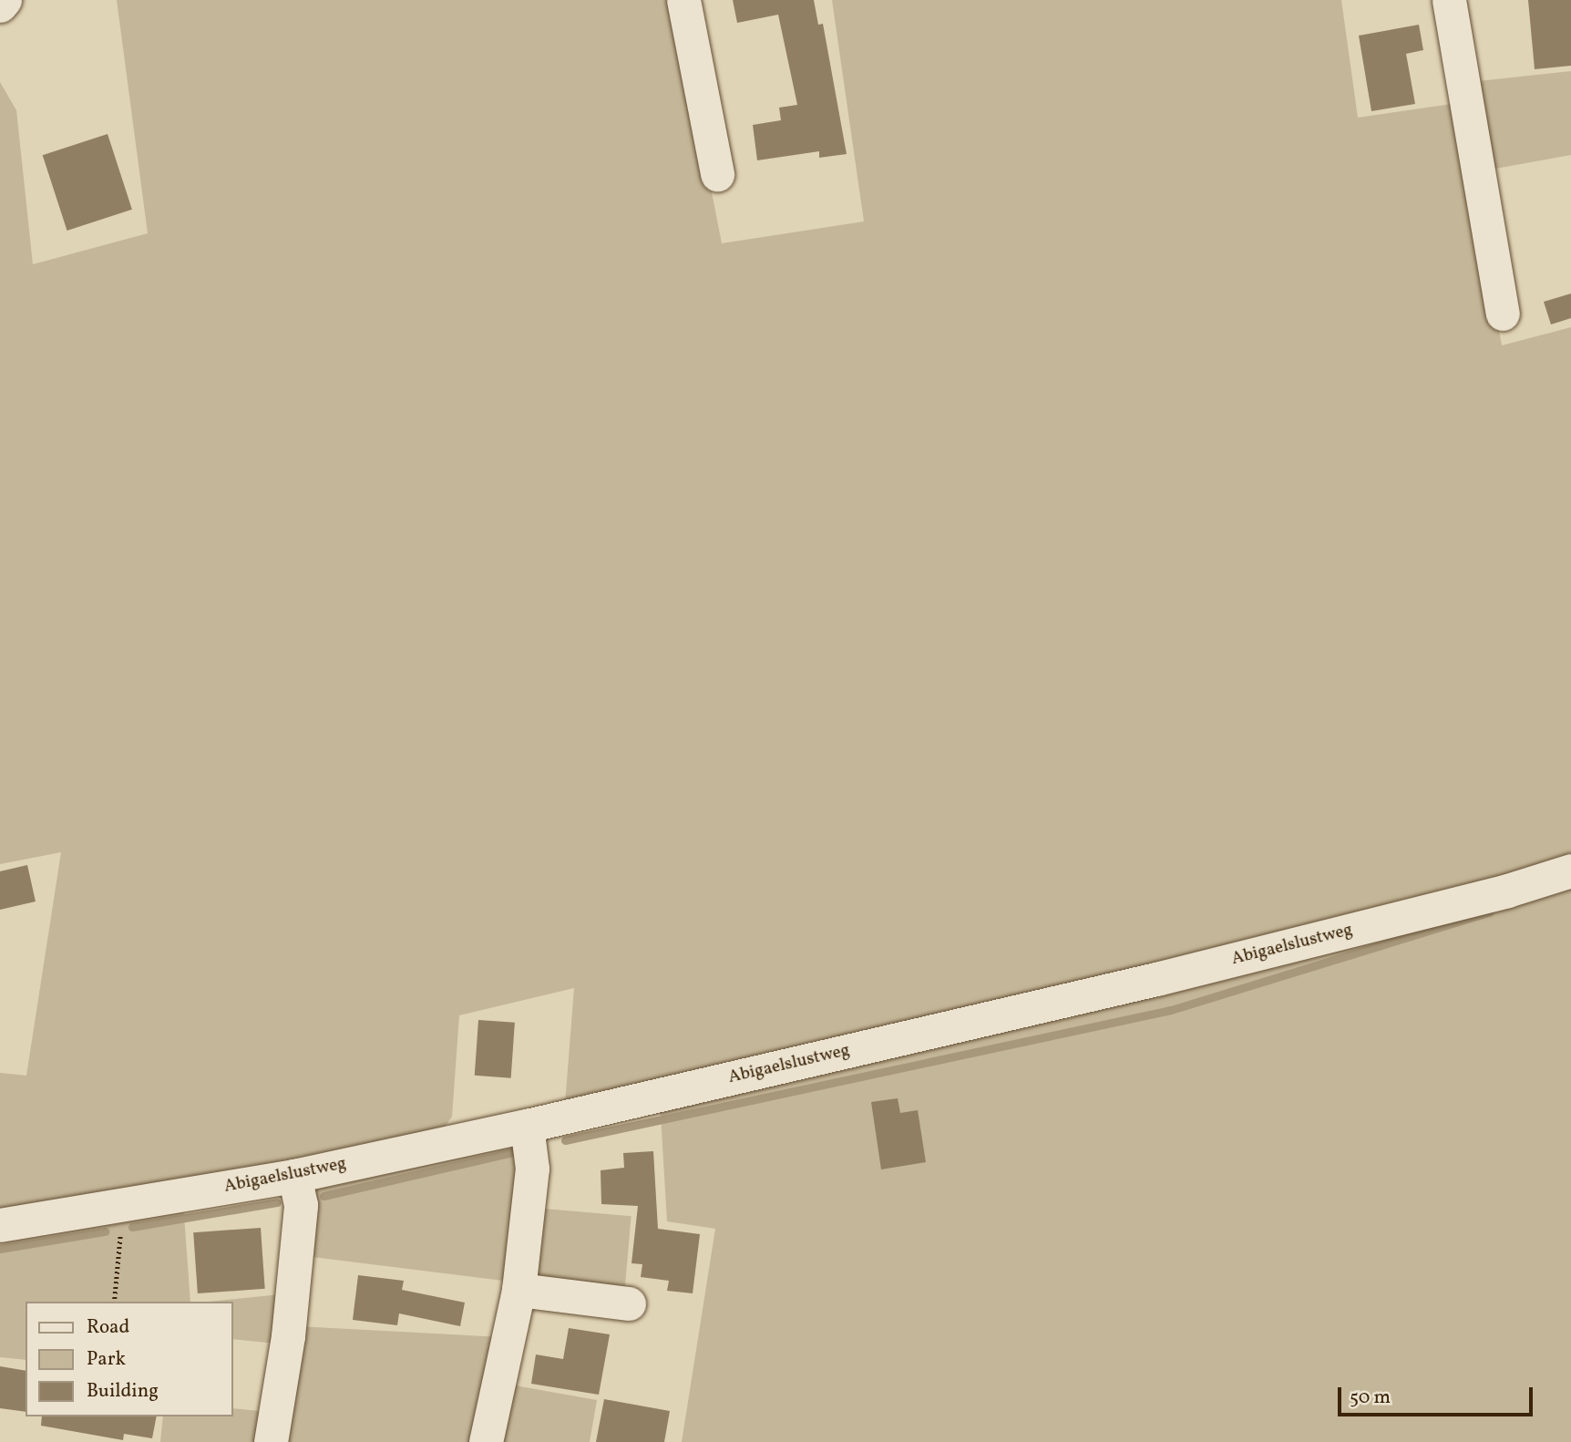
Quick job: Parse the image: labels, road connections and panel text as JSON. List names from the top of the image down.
{
  "streets": {
    "street": ["Abigaelslustweg"]
  },
  "legend": ["Road", "Park", "Building"],
  "scale_bar": "50 m"
}
